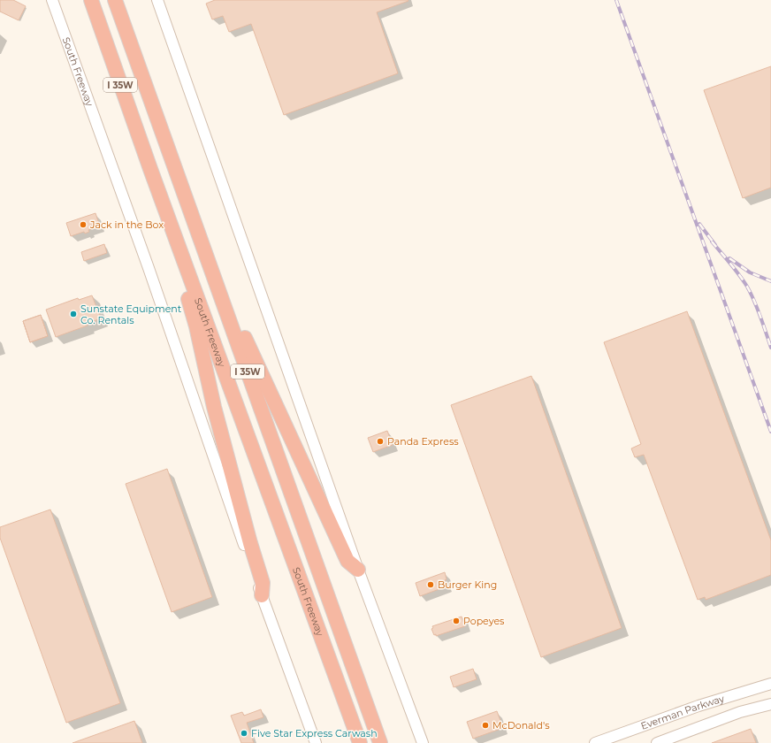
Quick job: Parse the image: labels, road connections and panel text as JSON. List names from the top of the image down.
{
  "streets": {
    "highway": ["South Freeway", "I 35W"],
    "main road": ["Everman Parkway"]
  },
  "places": [
    "Jack in the Box",
    "Sunstate Equipment Co. Rentals",
    "Panda Express",
    "Burger King",
    "Popeyes",
    "McDonald's",
    "Five Star Express Carwash"
  ]
}
